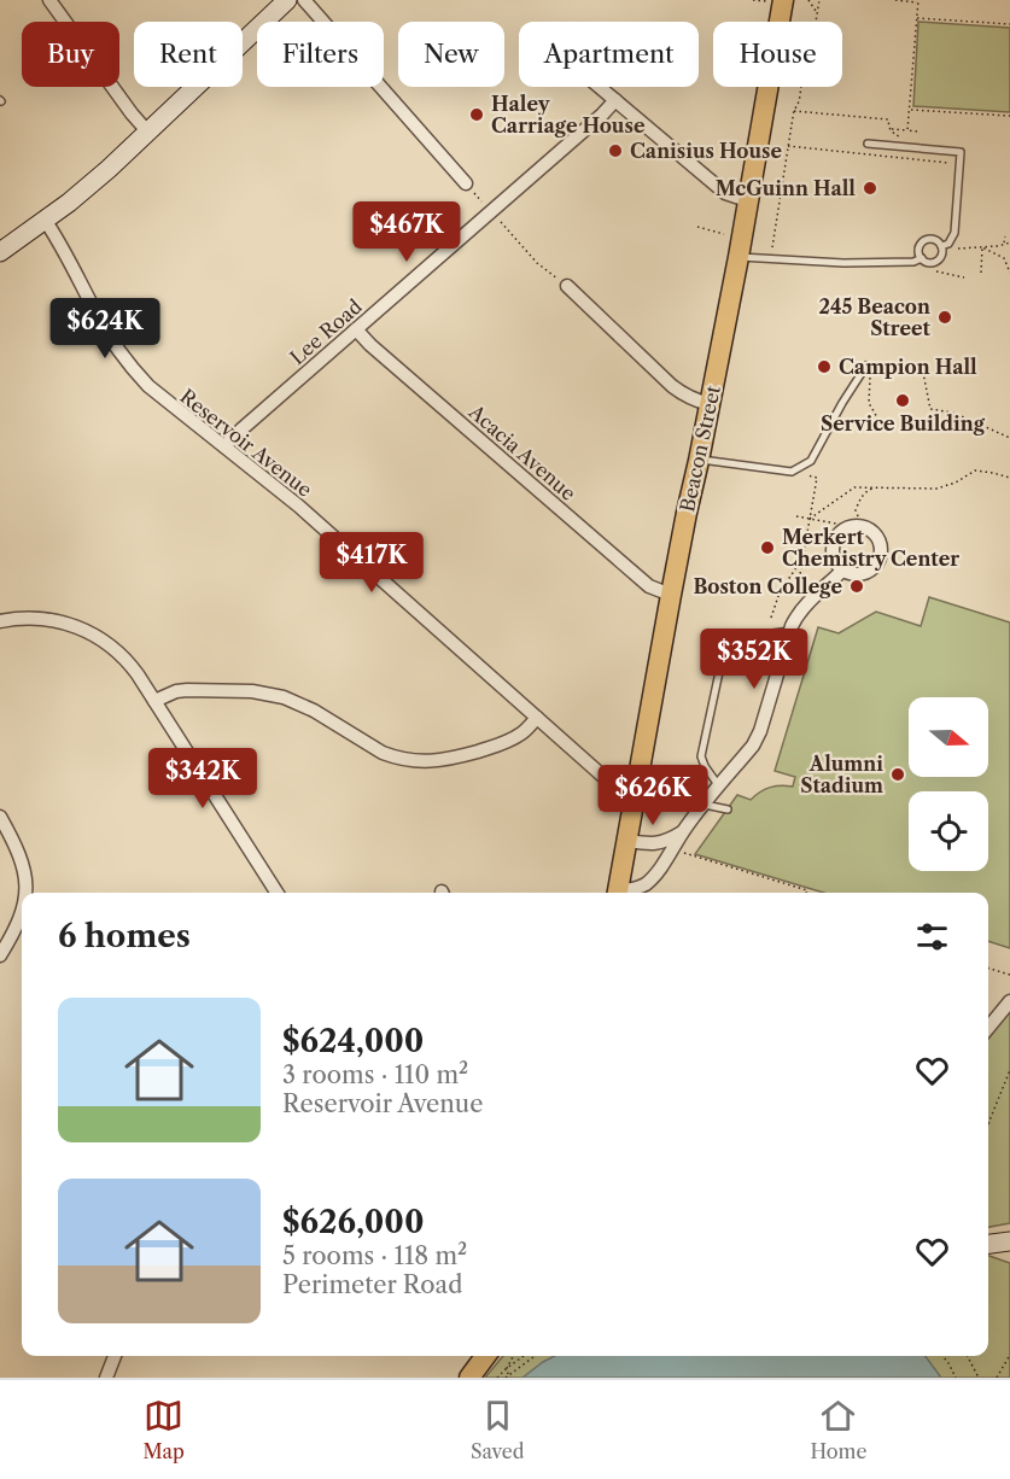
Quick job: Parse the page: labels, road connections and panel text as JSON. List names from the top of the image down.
{
  "streets": {
    "main road": ["Beacon Street"],
    "street": ["Lee Road", "Reservoir Avenue", "Acacia Avenue"]
  },
  "crossings": [
    ["Lee Road", "Reservoir Avenue"],
    ["Lee Road", "Acacia Avenue"],
    ["Reservoir Avenue", "Beacon Street"],
    ["Beacon Street", "Acacia Avenue"]
  ],
  "places": [
    "Haley Carriage House",
    "Canisius House",
    "McGuinn Hall",
    "245 Beacon Street",
    "Campion Hall",
    "Service Building",
    "Merkert Chemistry Center",
    "Boston College",
    "Alumni Stadium"
  ],
  "north": "right",
  "page": {
    "chip": [
      "Buy",
      "Rent",
      "Filters",
      "New",
      "Apartment",
      "House"
    ],
    "price": [
      "$467K",
      "$624K",
      "$417K",
      "$352K",
      "$342K",
      "$626K"
    ],
    "heading": "6 homes",
    "list": [
      {
        "name": "$624,000",
        "note": "3 rooms · 110 m² · Reservoir Avenue"
      },
      {
        "name": "$626,000",
        "note": "5 rooms · 118 m² · Perimeter Road"
      }
    ],
    "tabs": ["Map", "Saved", "Home"]
  }
}
